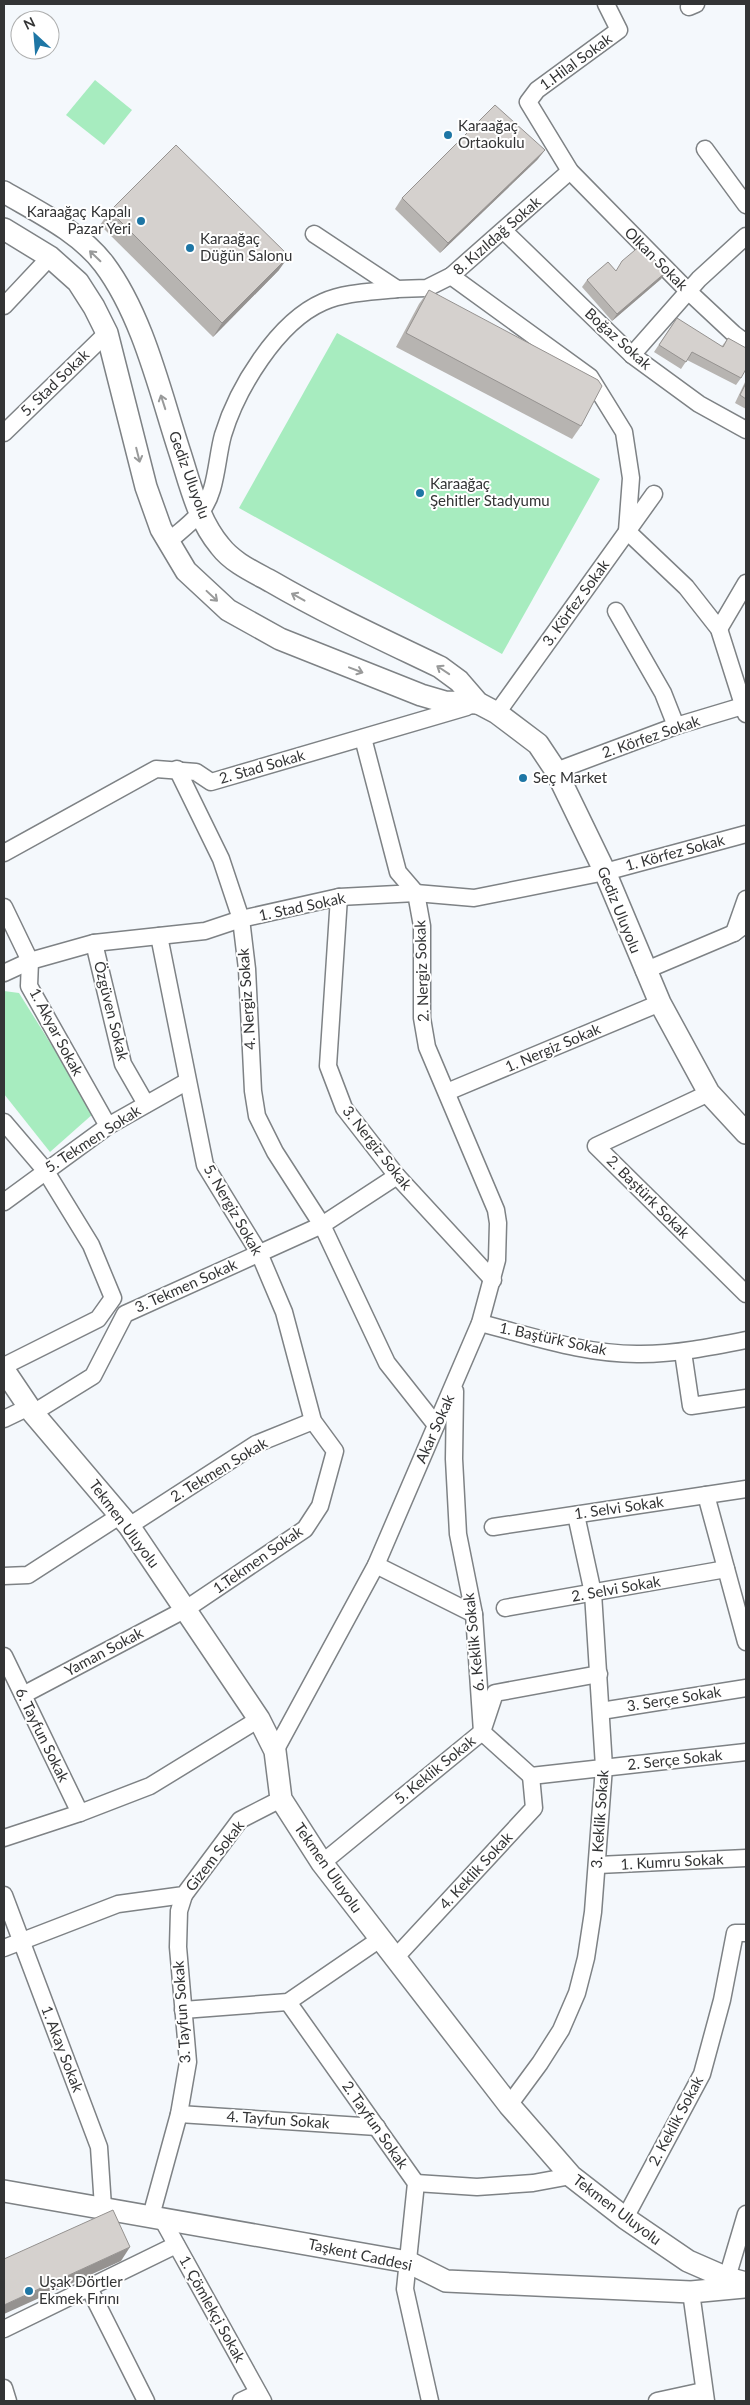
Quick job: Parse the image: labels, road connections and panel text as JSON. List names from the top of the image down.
{
  "streets": {
    "street": [
      "1.Hilal Sokak",
      "8. Kızıldağ Sokak",
      "Olkan Sokak",
      "Boğaz Sokak",
      "5. Stad Sokak",
      "Gediz Uluyolu",
      "3. Körfez Sokak",
      "2. Körfez Sokak",
      "2. Stad Sokak",
      "1. Körfez Sokak",
      "1. Stad Sokak",
      "2. Nergiz Sokak",
      "4. Nergiz Sokak",
      "Özgüven Sokak",
      "1. Akyar Sokak",
      "1. Nergiz Sokak",
      "5. Tekmen Sokak",
      "3. Nergiz Sokak",
      "2. Baştürk Sokak",
      "5. Nergiz Sokak",
      "3. Tekmen Sokak",
      "1. Baştürk Sokak",
      "Akar Sokak",
      "2. Tekmen Sokak",
      "1. Selvi Sokak",
      "Tekmen Uluyolu",
      "1.Tekmen Sokak",
      "2. Selvi Sokak",
      "6. Keklik Sokak",
      "Yaman Sokak",
      "3. Serçe Sokak",
      "6. Tayfun Sokak",
      "2. Serçe Sokak",
      "5. Keklik Sokak",
      "3. Keklik Sokak",
      "Gizem Sokak",
      "1. Kumru Sokak",
      "4. Keklik Sokak",
      "3. Tayfun Sokak",
      "1. Akay Sokak",
      "4. Tayfun Sokak",
      "2. Keklik Sokak",
      "2. Tayfun Sokak",
      "Taşkent Caddesi",
      "1. Çömlekçi Sokak"
    ]
  },
  "crossings": [
    ["1.Hilal Sokak", "8. Kızıldağ Sokak"],
    ["1.Hilal Sokak", "Olkan Sokak"],
    ["8. Kızıldağ Sokak", "Olkan Sokak"],
    ["8. Kızıldağ Sokak", "Boğaz Sokak"],
    ["8. Kızıldağ Sokak", "Gediz Uluyolu"],
    ["5. Stad Sokak", "Gediz Uluyolu"],
    ["Gediz Uluyolu", "3. Körfez Sokak"],
    ["Gediz Uluyolu", "2. Körfez Sokak"],
    ["Gediz Uluyolu", "2. Stad Sokak"],
    ["Gediz Uluyolu", "1. Körfez Sokak"],
    ["Gediz Uluyolu", "1. Stad Sokak"],
    ["Gediz Uluyolu", "1. Nergiz Sokak"],
    ["Gediz Uluyolu", "2. Baştürk Sokak"],
    ["2. Stad Sokak", "4. Nergiz Sokak"],
    ["1. Körfez Sokak", "1. Stad Sokak"],
    ["1. Stad Sokak", "2. Nergiz Sokak"],
    ["1. Stad Sokak", "4. Nergiz Sokak"],
    ["1. Stad Sokak", "Özgüven Sokak"],
    ["1. Stad Sokak", "1. Akyar Sokak"],
    ["1. Stad Sokak", "3. Nergiz Sokak"],
    ["1. Stad Sokak", "5. Nergiz Sokak"],
    ["2. Nergiz Sokak", "1. Nergiz Sokak"],
    ["2. Nergiz Sokak", "Akar Sokak"],
    ["4. Nergiz Sokak", "3. Tekmen Sokak"],
    ["4. Nergiz Sokak", "Akar Sokak"],
    ["Özgüven Sokak", "5. Tekmen Sokak"],
    ["1. Akyar Sokak", "5. Tekmen Sokak"],
    ["1. Nergiz Sokak", "Akar Sokak"],
    ["5. Tekmen Sokak", "5. Nergiz Sokak"],
    ["3. Nergiz Sokak", "3. Tekmen Sokak"],
    ["3. Nergiz Sokak", "Akar Sokak"],
    ["5. Nergiz Sokak", "3. Tekmen Sokak"],
    ["5. Nergiz Sokak", "2. Tekmen Sokak"],
    ["5. Nergiz Sokak", "1.Tekmen Sokak"],
    ["3. Tekmen Sokak", "Tekmen Uluyolu"],
    ["1. Baştürk Sokak", "Akar Sokak"],
    ["Akar Sokak", "Tekmen Uluyolu"],
    ["Akar Sokak", "6. Keklik Sokak"],
    ["2. Tekmen Sokak", "Tekmen Uluyolu"],
    ["2. Tekmen Sokak", "1.Tekmen Sokak"],
    ["1. Selvi Sokak", "3. Keklik Sokak"],
    ["Tekmen Uluyolu", "1.Tekmen Sokak"],
    ["Tekmen Uluyolu", "Yaman Sokak"],
    ["Tekmen Uluyolu", "5. Keklik Sokak"],
    ["Tekmen Uluyolu", "3. Keklik Sokak"],
    ["Tekmen Uluyolu", "Gizem Sokak"],
    ["Tekmen Uluyolu", "4. Keklik Sokak"],
    ["Tekmen Uluyolu", "2. Keklik Sokak"],
    ["Tekmen Uluyolu", "Taşkent Caddesi"],
    ["1.Tekmen Sokak", "Yaman Sokak"],
    ["2. Selvi Sokak", "3. Keklik Sokak"],
    ["6. Keklik Sokak", "5. Keklik Sokak"],
    ["Yaman Sokak", "6. Tayfun Sokak"],
    ["3. Serçe Sokak", "3. Keklik Sokak"],
    ["2. Serçe Sokak", "3. Keklik Sokak"],
    ["5. Keklik Sokak", "3. Keklik Sokak"],
    ["3. Keklik Sokak", "1. Kumru Sokak"],
    ["Gizem Sokak", "3. Tayfun Sokak"],
    ["Gizem Sokak", "1. Akay Sokak"],
    ["3. Tayfun Sokak", "4. Tayfun Sokak"],
    ["3. Tayfun Sokak", "Taşkent Caddesi"],
    ["3. Tayfun Sokak", "1. Çömlekçi Sokak"],
    ["1. Akay Sokak", "Taşkent Caddesi"],
    ["4. Tayfun Sokak", "2. Tayfun Sokak"],
    ["2. Tayfun Sokak", "Taşkent Caddesi"],
    ["Taşkent Caddesi", "1. Çömlekçi Sokak"]
  ],
  "places": [
    "Karaağaç Ortaokulu",
    "Karaağaç Kapalı Pazar Yeri",
    "Karaağaç Düğün Salonu",
    "Karaağaç Şehitler Stadyumu",
    "Seç Market",
    "Uşak Dörtler Ekmek Fırını"
  ],
  "north": "top left"
}
